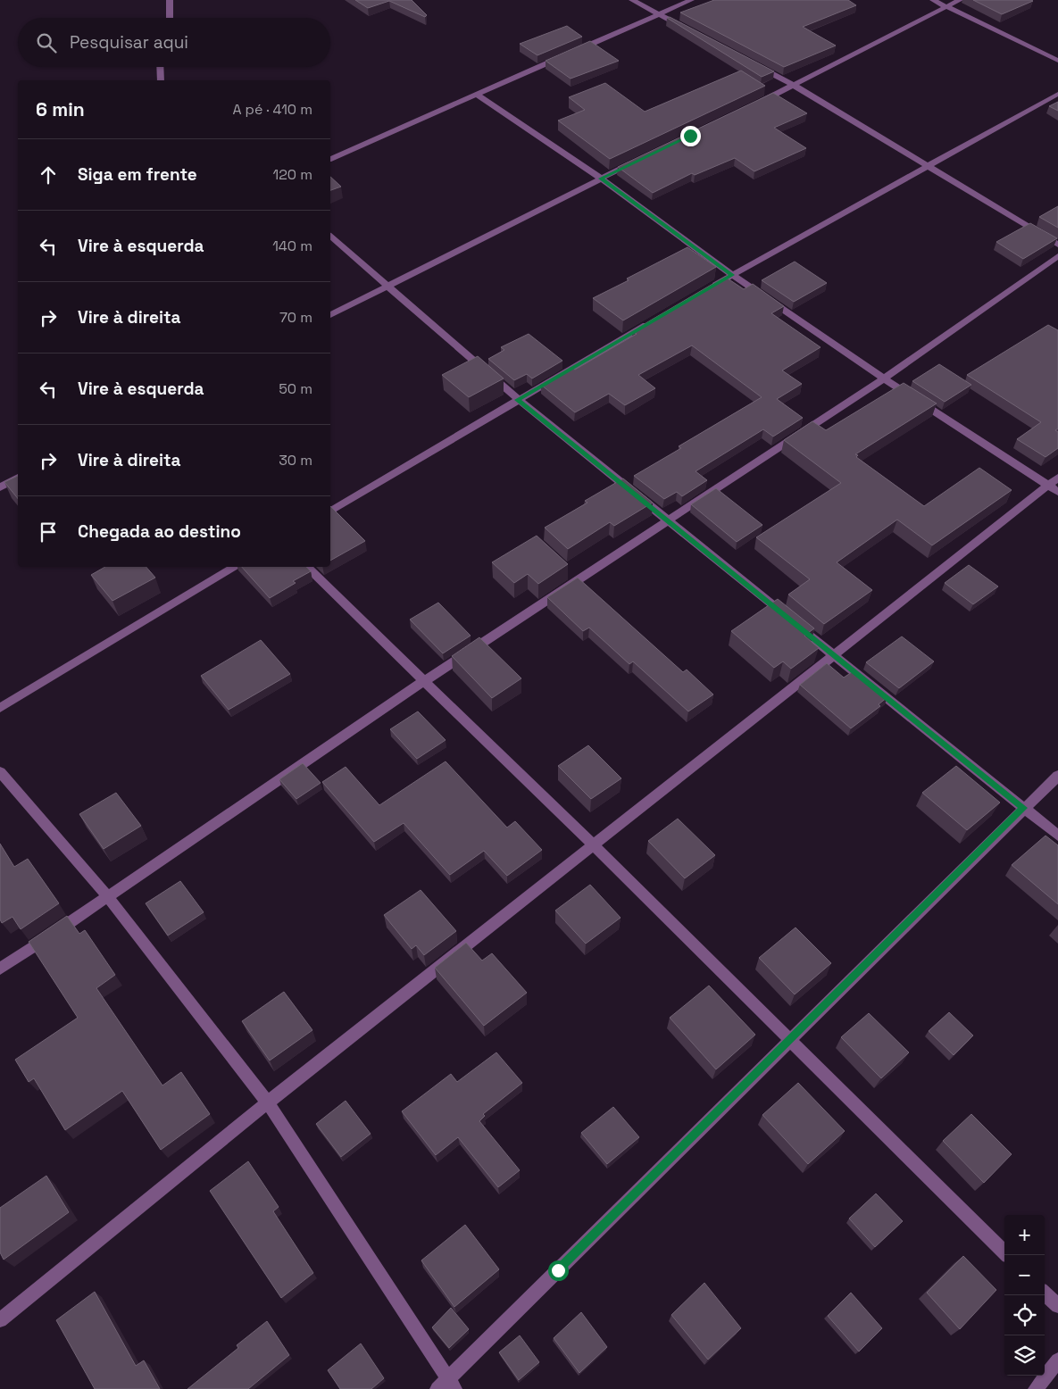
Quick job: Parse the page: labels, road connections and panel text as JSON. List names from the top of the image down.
{
  "page": {
    "search": "Pesquisar aqui",
    "heading": ["6 min", "A pé · 410 m"],
    "list": [
      ["Siga em frente", "120 m"],
      ["Vire à esquerda", "140 m"],
      ["Vire à direita", "70 m"],
      ["Vire à esquerda", "50 m"],
      ["Vire à direita", "30 m"],
      "Chegada ao destino"
    ],
    "map_buttons": ["+", "−"]
  }
}
